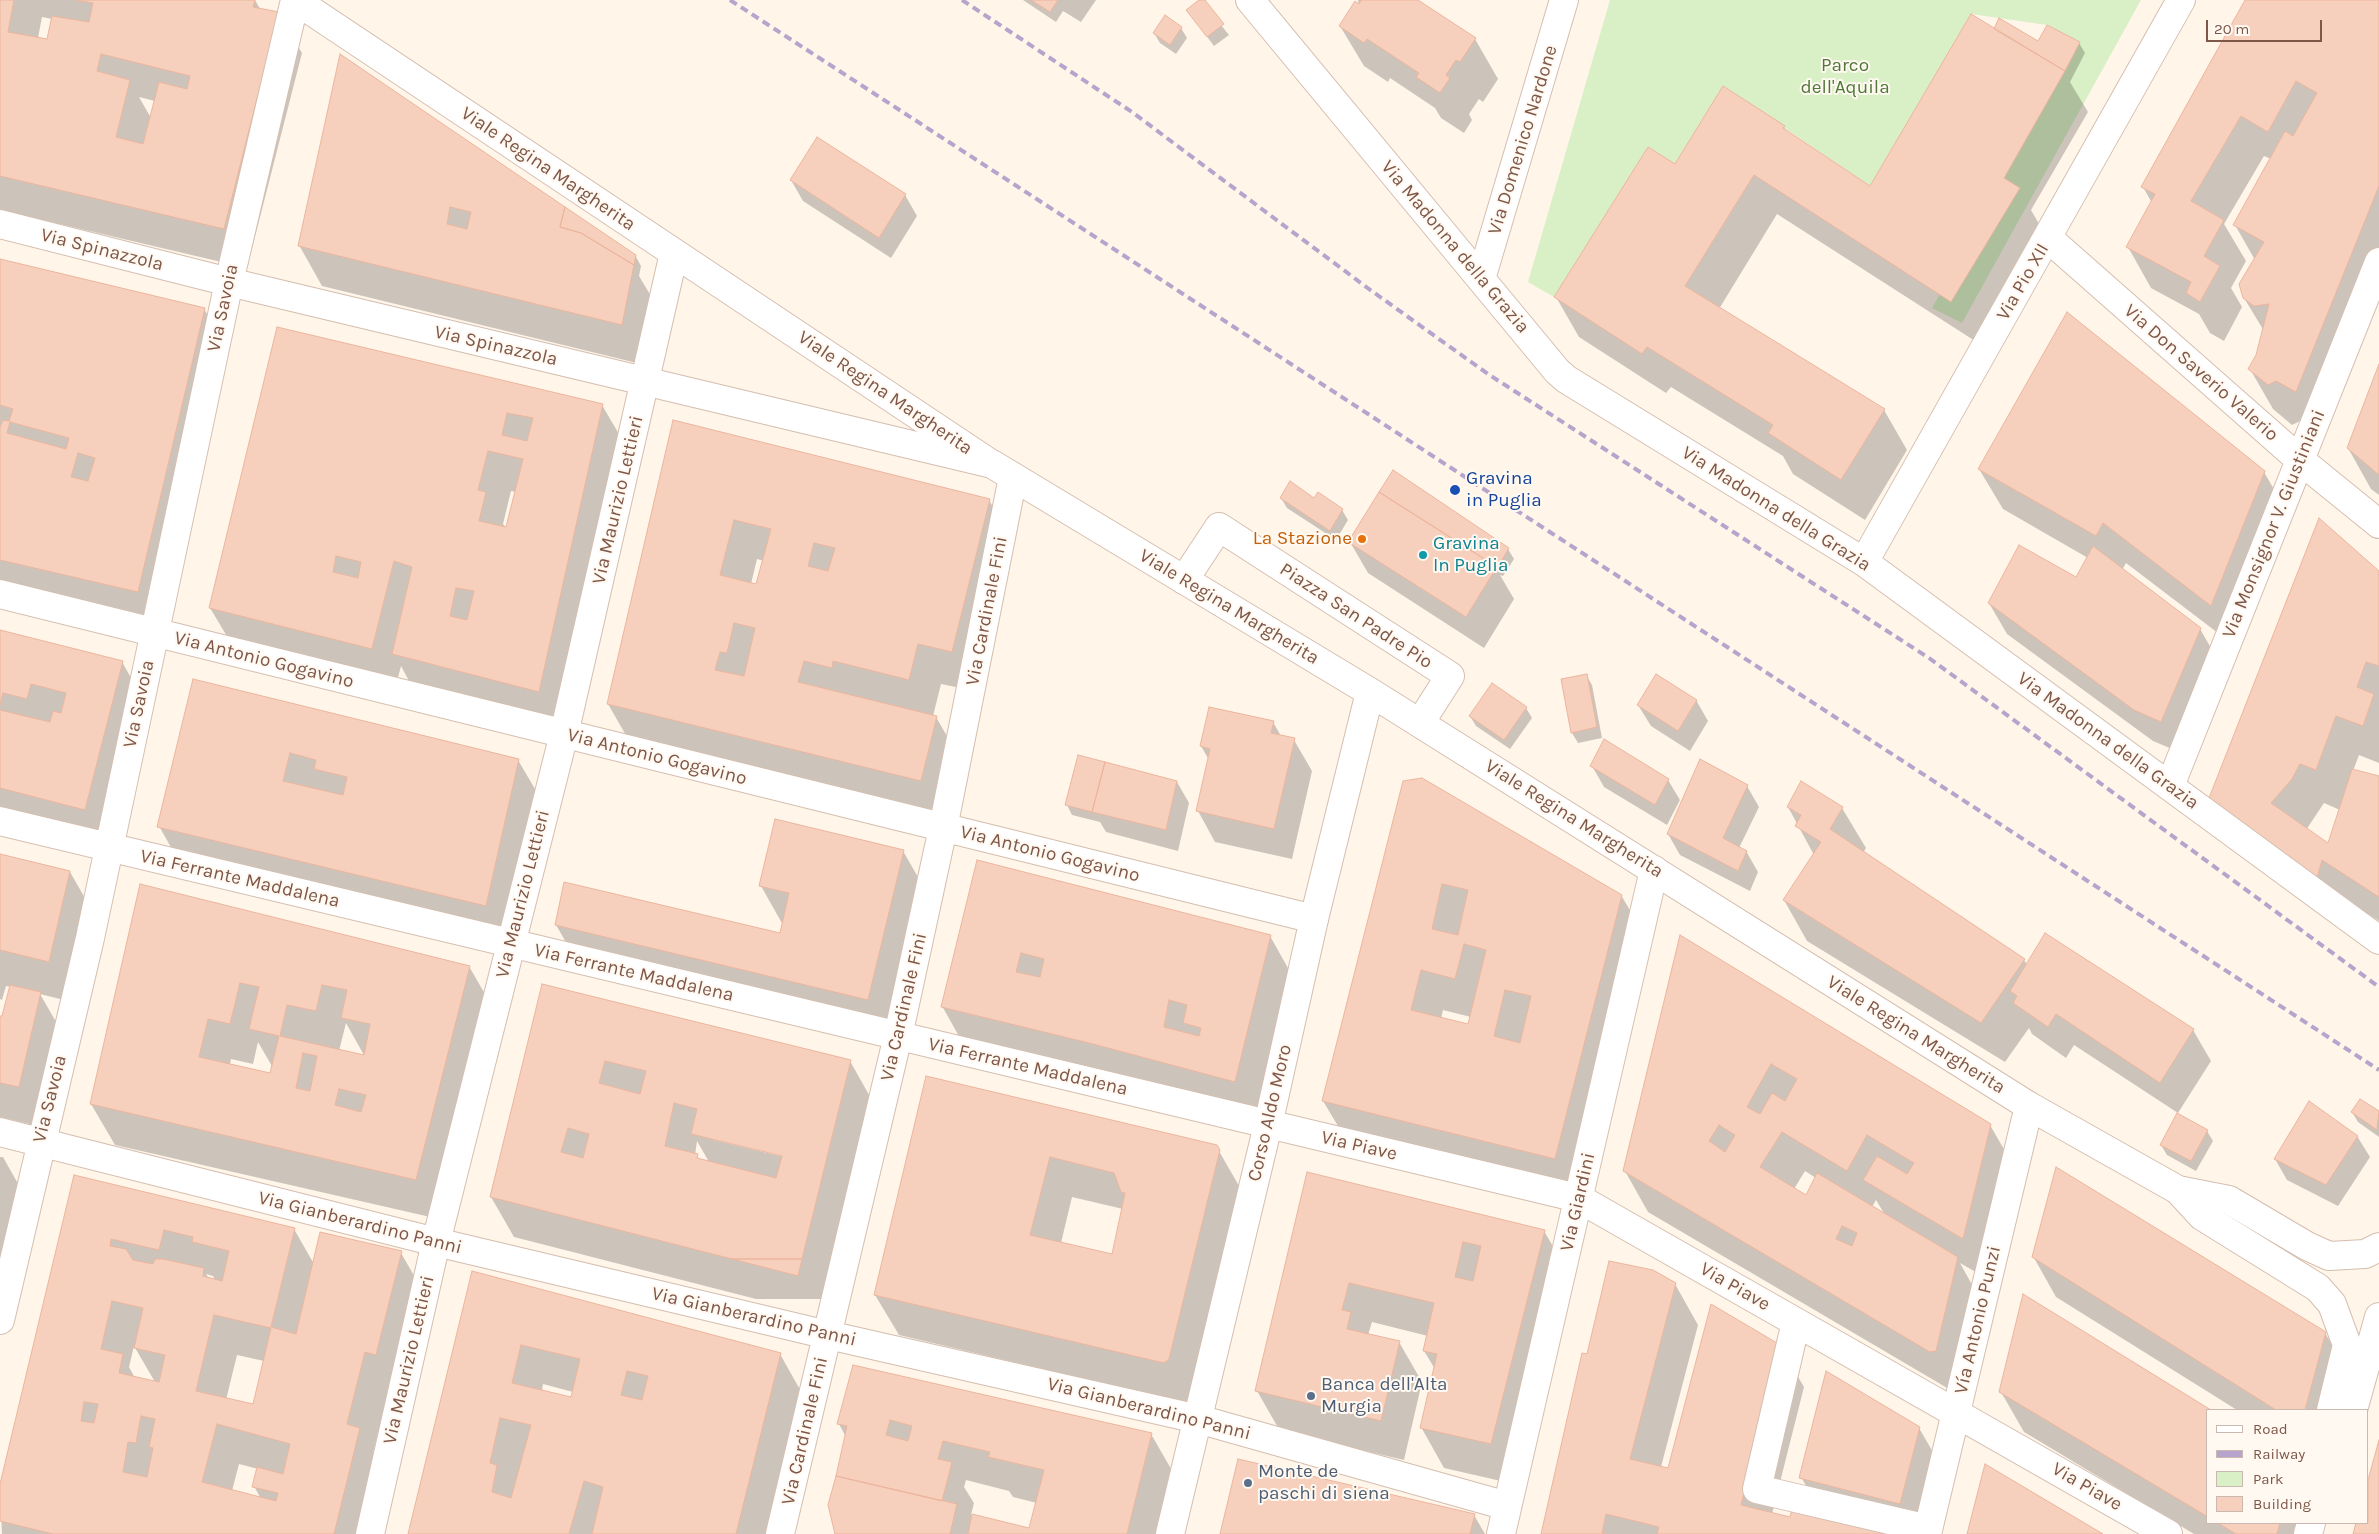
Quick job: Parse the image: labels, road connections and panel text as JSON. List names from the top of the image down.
{
  "streets": {
    "street": [
      "Via Domenico Nardone",
      "Viale Regina Margherita",
      "Via Madonna della Grazia",
      "Via Spinazzola",
      "Via Pio XII",
      "Via Savoia",
      "Via Don Saverio Valerio",
      "Via Maurizio Lettieri",
      "Via Monsignor V. Giustiniani",
      "Via Cardinale Fini",
      "Piazza San Padre Pio",
      "Via Antonio Gogavino",
      "Via Ferrante Maddalena",
      "Corso Aldo Moro",
      "Via Piave",
      "Via Giardini",
      "Via Gianberardino Panni",
      "Vía Antonio Punzi"
    ]
  },
  "crossings": [
    ["Via Domenico Nardone", "Via Madonna della Grazia"],
    ["Viale Regina Margherita", "Via Spinazzola"],
    ["Viale Regina Margherita", "Via Savoia"],
    ["Viale Regina Margherita", "Via Maurizio Lettieri"],
    ["Viale Regina Margherita", "Via Cardinale Fini"],
    ["Viale Regina Margherita", "Piazza San Padre Pio"],
    ["Viale Regina Margherita", "Corso Aldo Moro"],
    ["Viale Regina Margherita", "Via Giardini"],
    ["Viale Regina Margherita", "Vía Antonio Punzi"],
    ["Via Madonna della Grazia", "Via Pio XII"],
    ["Via Madonna della Grazia", "Via Monsignor V. Giustiniani"],
    ["Via Spinazzola", "Via Savoia"],
    ["Via Spinazzola", "Via Maurizio Lettieri"],
    ["Via Spinazzola", "Via Cardinale Fini"],
    ["Via Pio XII", "Via Don Saverio Valerio"],
    ["Via Savoia", "Via Antonio Gogavino"],
    ["Via Savoia", "Via Ferrante Maddalena"],
    ["Via Savoia", "Via Gianberardino Panni"],
    ["Via Don Saverio Valerio", "Via Monsignor V. Giustiniani"],
    ["Via Maurizio Lettieri", "Via Antonio Gogavino"],
    ["Via Maurizio Lettieri", "Via Ferrante Maddalena"],
    ["Via Maurizio Lettieri", "Via Gianberardino Panni"],
    ["Via Cardinale Fini", "Via Antonio Gogavino"],
    ["Via Cardinale Fini", "Via Ferrante Maddalena"],
    ["Via Cardinale Fini", "Via Gianberardino Panni"],
    ["Via Antonio Gogavino", "Corso Aldo Moro"],
    ["Via Ferrante Maddalena", "Corso Aldo Moro"],
    ["Via Ferrante Maddalena", "Via Piave"],
    ["Corso Aldo Moro", "Via Piave"],
    ["Corso Aldo Moro", "Via Gianberardino Panni"],
    ["Via Piave", "Via Giardini"],
    ["Via Piave", "Vía Antonio Punzi"],
    ["Via Giardini", "Via Gianberardino Panni"]
  ],
  "parks": ["Parco dell'Aquila"],
  "places": [
    "Gravina in Puglia",
    "La Stazione",
    "Gravina In Puglia",
    "Banca dell'Alta Murgia",
    "Monte de paschi di siena"
  ],
  "legend": [
    "Road",
    "Railway",
    "Park",
    "Building"
  ],
  "scale_bar": "20 m"
}
